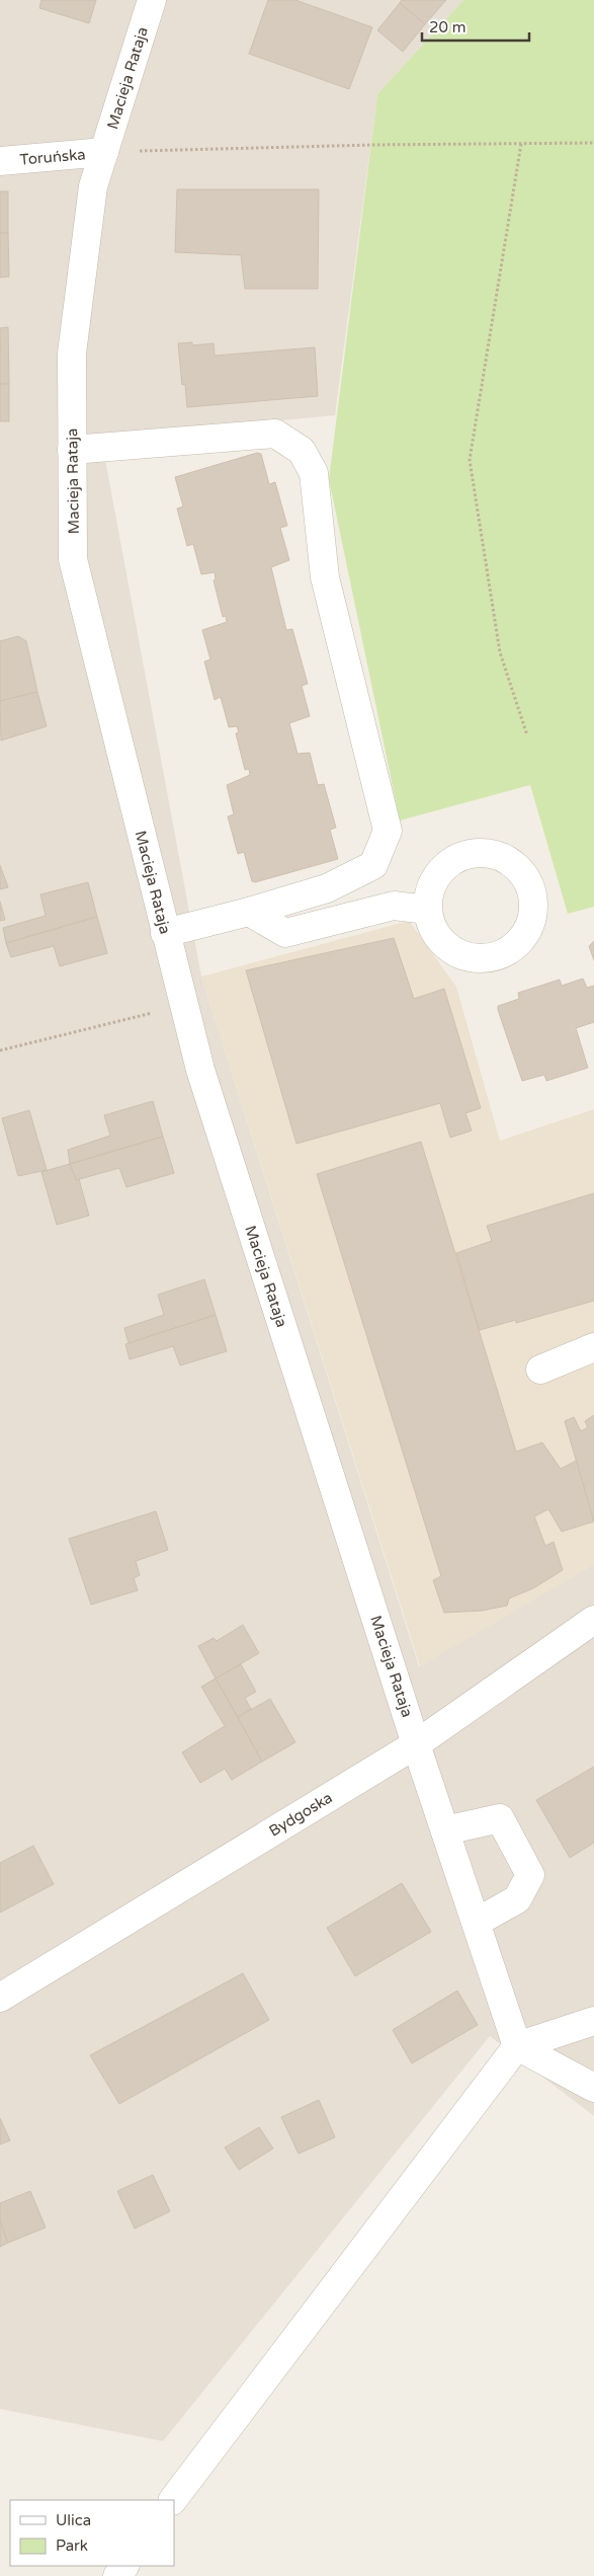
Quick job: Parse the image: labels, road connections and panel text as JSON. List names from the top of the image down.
{
  "streets": {
    "street": ["Macieja Rataja", "Toruńska", "Bydgoska"]
  },
  "crossings": [
    ["Macieja Rataja", "Toruńska"],
    ["Macieja Rataja", "Bydgoska"]
  ],
  "legend": ["Ulica", "Park"],
  "scale_bar": "20 m"
}
